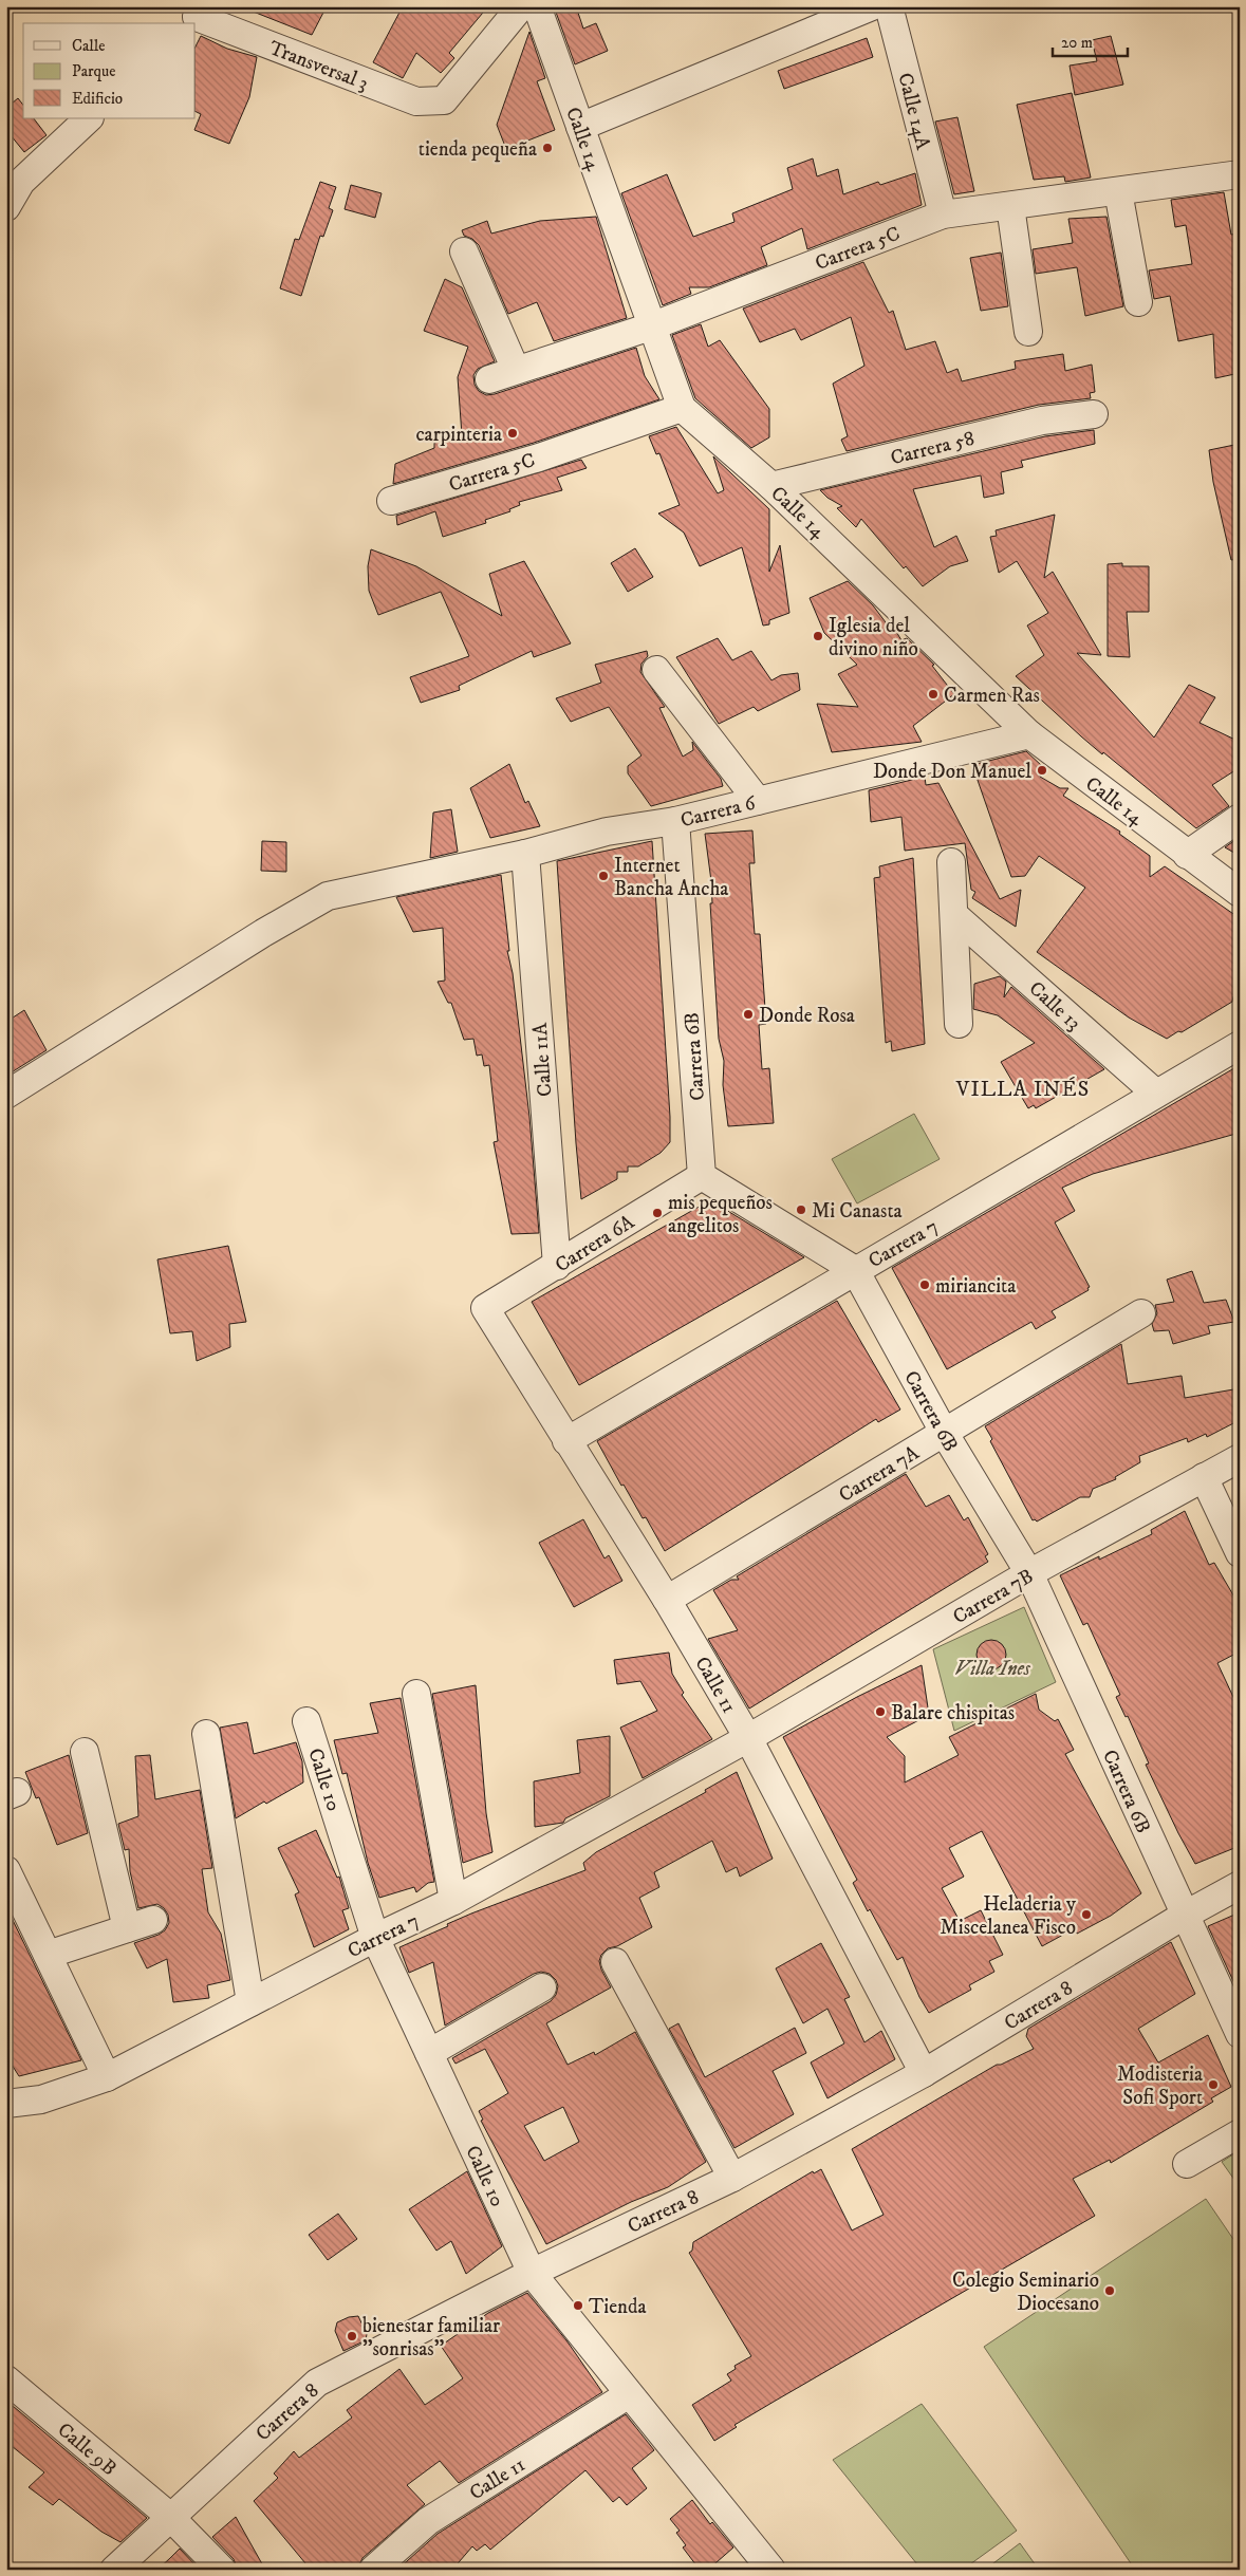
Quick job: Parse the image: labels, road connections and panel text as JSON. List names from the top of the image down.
{
  "streets": {
    "street": [
      "Transversal 3",
      "Calle 14A",
      "Calle 14",
      "Carrera 5C",
      "Carrera 58",
      "Carrera 6",
      "Calle 13",
      "Carrera 6B",
      "Calle 11A",
      "Carrera 6A",
      "Carrera 7",
      "Carrera 7A",
      "Carrera 7B",
      "Calle 11",
      "Calle 10",
      "Carrera 8",
      "Calle 9B"
    ]
  },
  "crossings": [
    ["Calle 14A", "Carrera 5C"],
    ["Calle 14", "Carrera 5C"],
    ["Calle 14", "Carrera 58"],
    ["Calle 14", "Carrera 6"],
    ["Carrera 6", "Carrera 6B"],
    ["Carrera 6", "Calle 11A"],
    ["Calle 13", "Carrera 7"],
    ["Carrera 6B", "Carrera 6A"],
    ["Carrera 6B", "Carrera 7"],
    ["Carrera 6B", "Carrera 7A"],
    ["Carrera 6B", "Carrera 7B"],
    ["Carrera 6B", "Carrera 8"],
    ["Calle 11A", "Carrera 6A"],
    ["Carrera 6A", "Calle 11"],
    ["Carrera 7", "Carrera 7B"],
    ["Carrera 7", "Calle 11"],
    ["Carrera 7", "Calle 10"],
    ["Carrera 7A", "Calle 11"],
    ["Carrera 7B", "Calle 11"],
    ["Calle 11", "Calle 10"],
    ["Calle 11", "Carrera 8"],
    ["Calle 10", "Carrera 8"],
    ["Carrera 8", "Calle 9B"]
  ],
  "districts": ["VILLA INÉS"],
  "parks": ["Villa Ines"],
  "places": [
    "tienda pequeña",
    "carpinteria",
    "Iglesia del divino niño",
    "Carmen Ras",
    "Donde Don Manuel",
    "Internet Bancha Ancha",
    "Donde Rosa",
    "Mi Canasta",
    "mis pequeños angelitos",
    "miriancita",
    "Balare chispitas",
    "Heladeria y Miscelanea Fisco",
    "Modisteria Sofi Sport",
    "Colegio Seminario Diocesano",
    "Tienda",
    "bienestar familiar ''sonrisas''"
  ],
  "legend": ["Calle", "Parque", "Edificio"],
  "scale_bar": "20 m"
}
